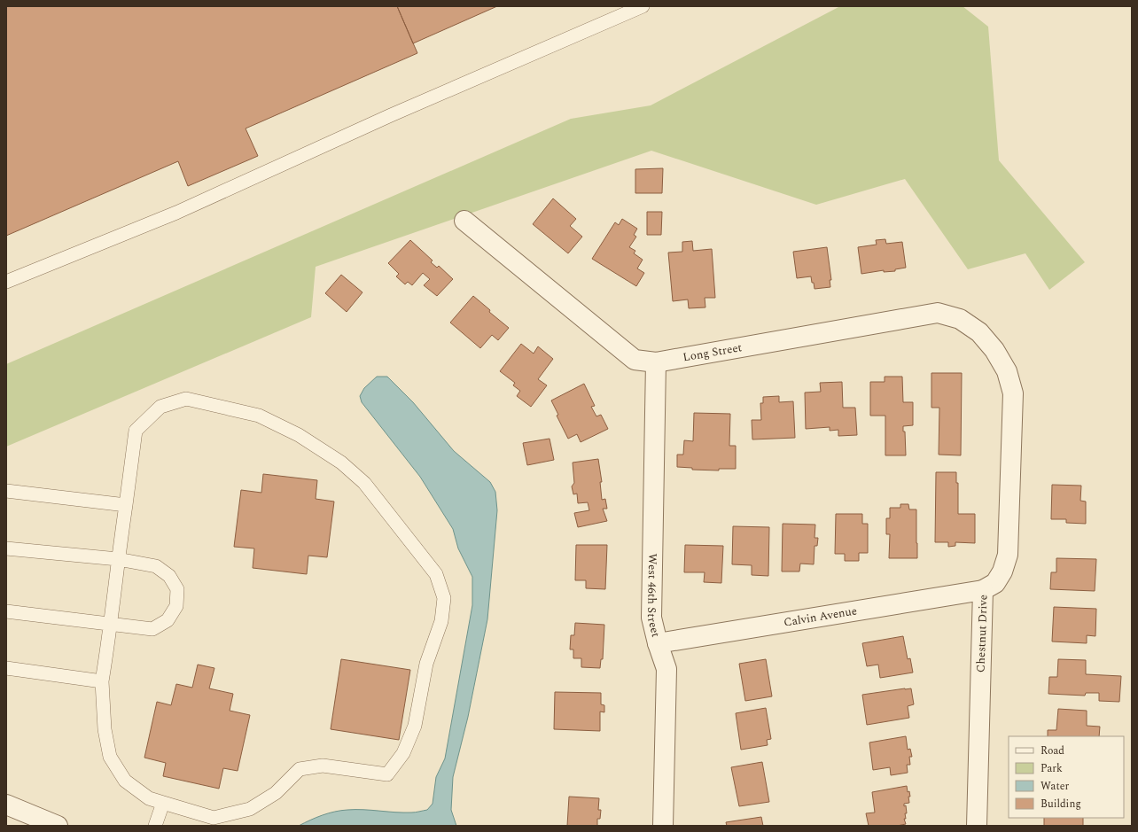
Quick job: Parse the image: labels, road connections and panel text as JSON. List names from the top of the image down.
{
  "streets": {
    "street": [
      "Long Street",
      "West 46th Street",
      "Calvin Avenue",
      "Chestnut Drive"
    ]
  },
  "crossings": [
    ["Long Street", "West 46th Street"],
    ["Long Street", "Chestnut Drive"],
    ["West 46th Street", "Calvin Avenue"],
    ["Calvin Avenue", "Chestnut Drive"]
  ],
  "legend": [
    "Road",
    "Park",
    "Water",
    "Building"
  ]
}
